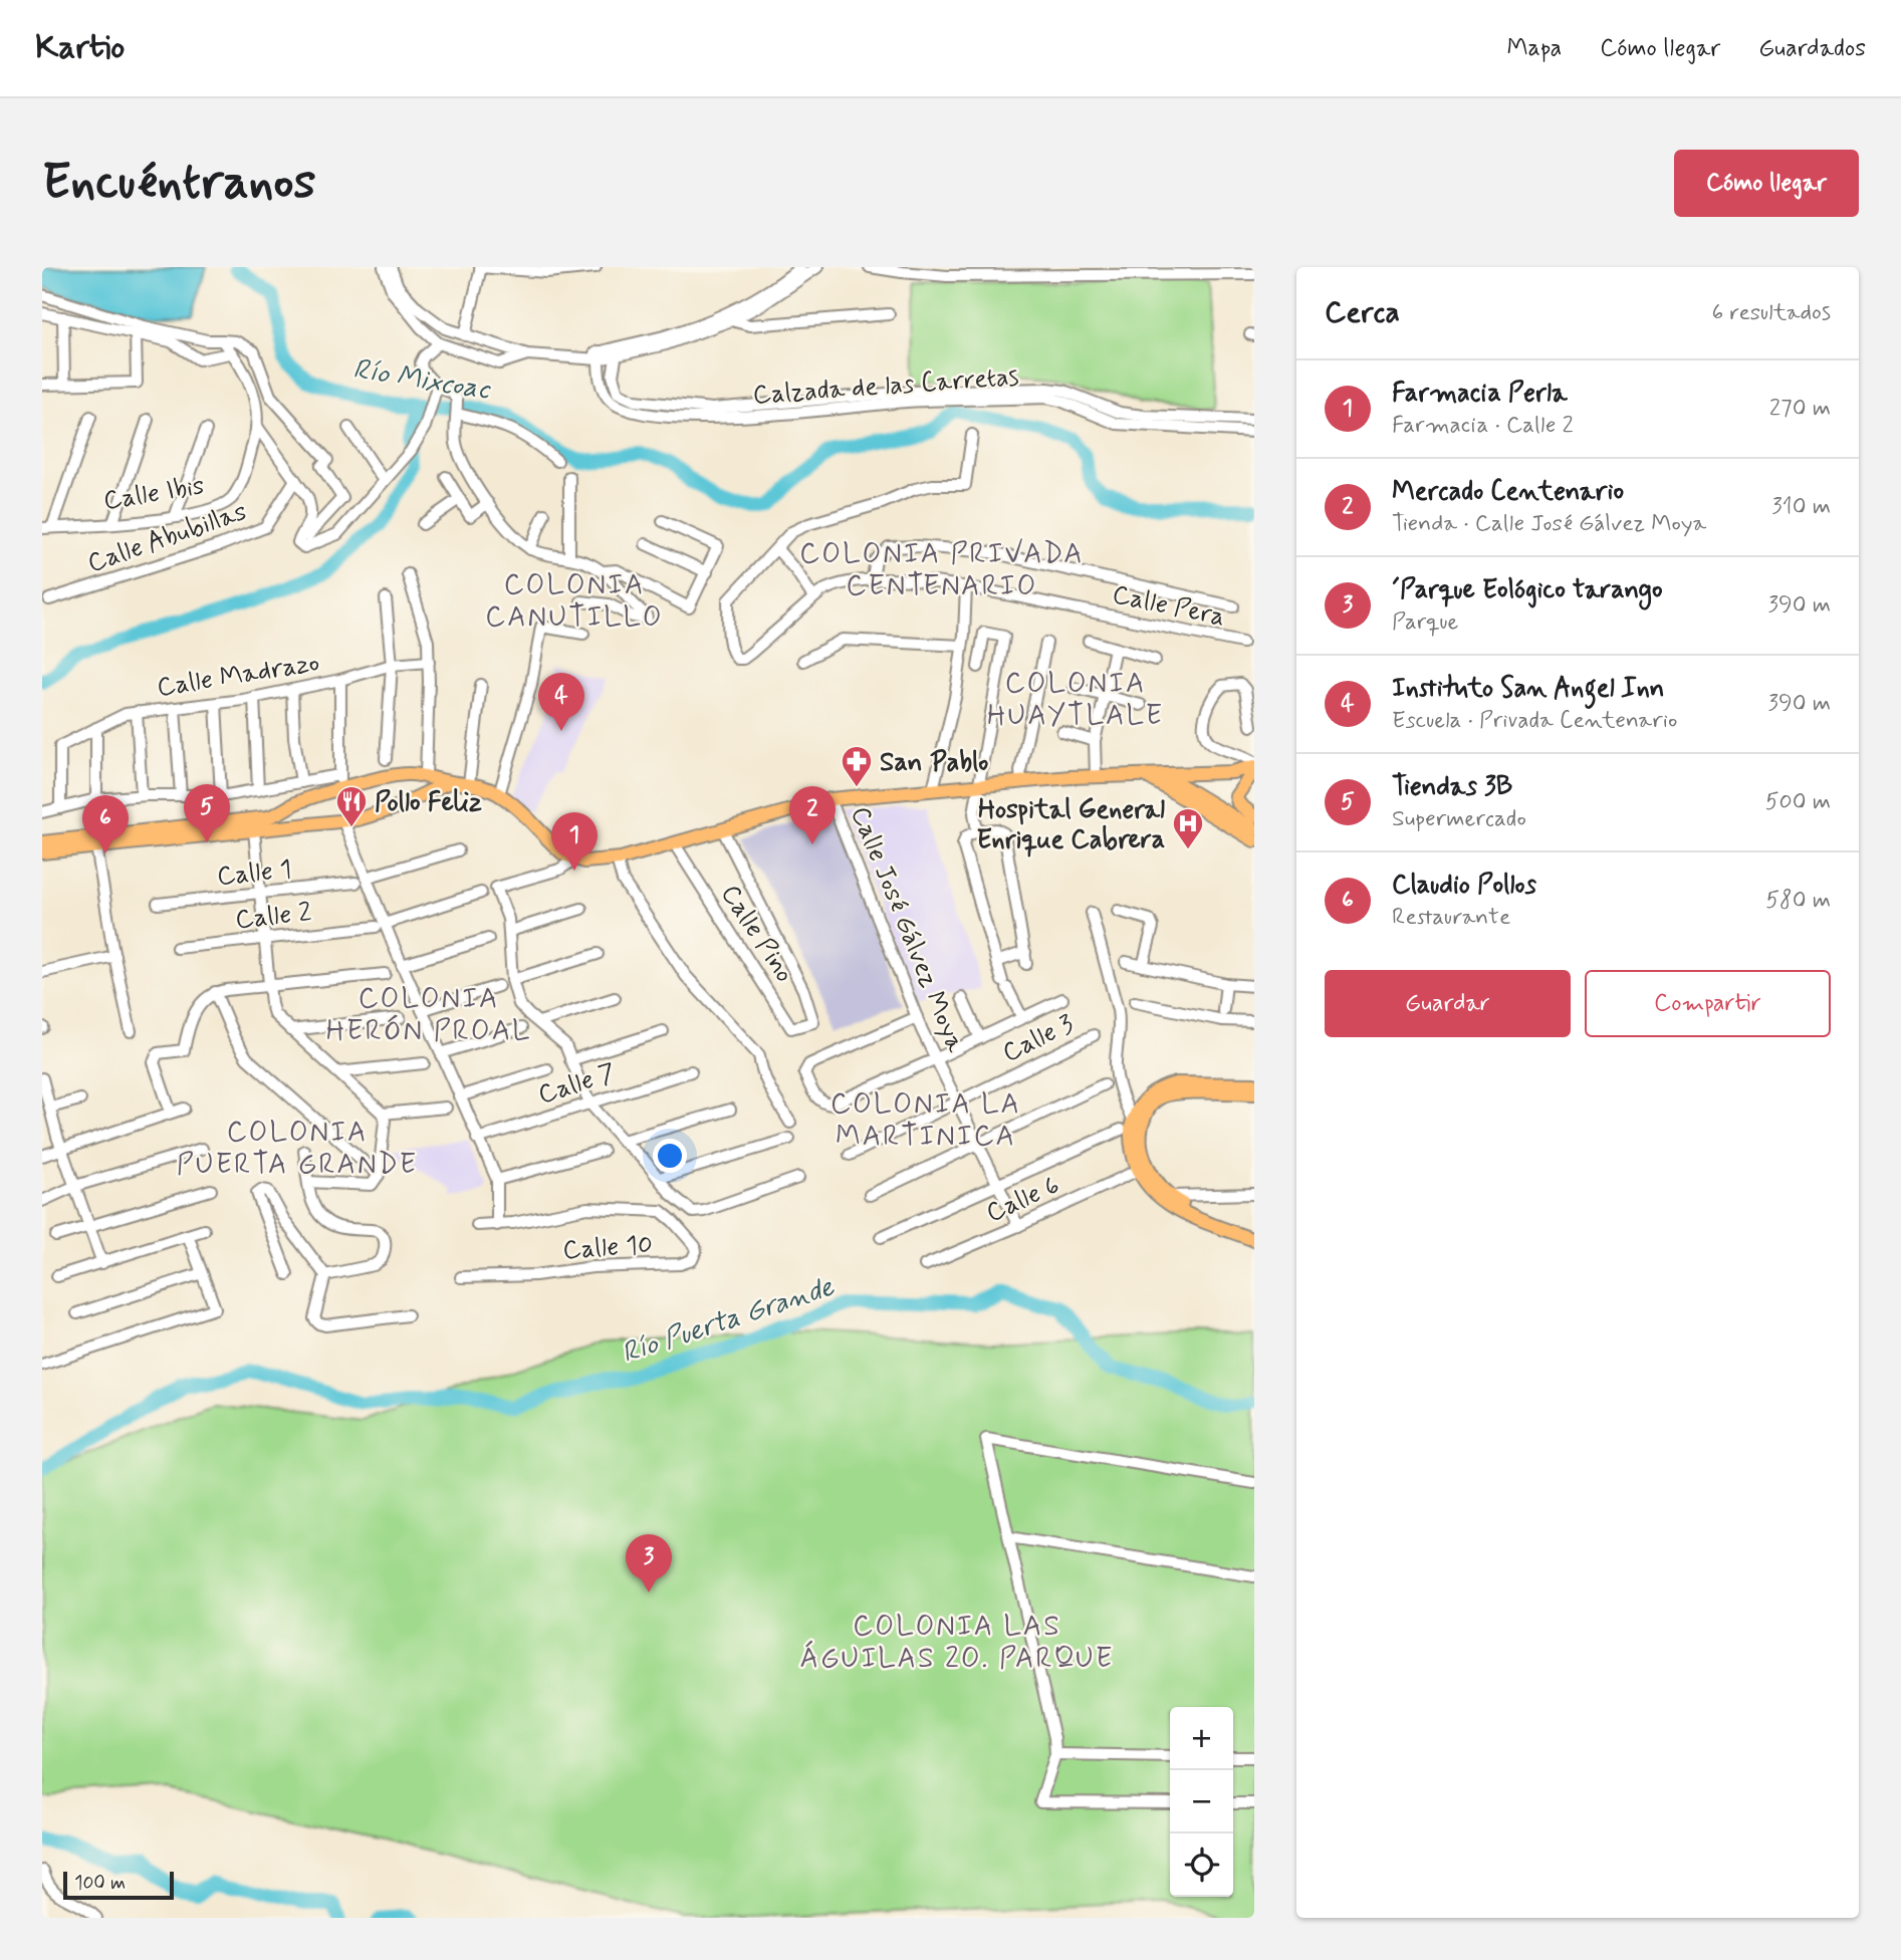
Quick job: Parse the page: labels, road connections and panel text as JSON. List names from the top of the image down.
{
  "streets": {
    "street": [
      "Calzada de las Carretas",
      "Calle Ibis",
      "Calle Abubillas",
      "Calle Pera",
      "Calle Madrazo",
      "Calle 1",
      "Calle 2",
      "Calle José Gálvez Moya",
      "Calle Pino",
      "Calle 3",
      "Calle 7",
      "Calle 6",
      "Calle 10"
    ]
  },
  "crossings": [
    ["Calle José Gálvez Moya", "Calle 3"],
    ["Calle José Gálvez Moya", "Calle 6"]
  ],
  "districts": [
    "COLONIA PRIVADA CENTENARIO",
    "COLONIA CANUTILLO",
    "COLONIA HUAYTLALE",
    "COLONIA HERÓN PROAL",
    "COLONIA LA MARTINICA",
    "COLONIA PUERTA GRANDE",
    "COLONIA LAS ÁGUILAS 2O. PARQUE"
  ],
  "water": ["Río Mixcoac", "Río Puerta Grande"],
  "places": {
    "pharmacy": ["San Pablo"],
    "restaurant": ["Pollo Feliz"],
    "hospital": ["Hospital General Enrique Cabrera"]
  },
  "scale_bar": "100 m",
  "page": {
    "header": "Kartio",
    "nav": ["Mapa", "Cómo llegar", "Guardados"],
    "buttons": [
      "Cómo llegar",
      ["Guardar", "Compartir"]
    ],
    "title": "Encuéntranos",
    "heading": ["Cerca", "6 resultados"],
    "list": [
      {
        "mark": "1",
        "name": "Farmacia Perla",
        "note": "Farmacia · Calle 2",
        "value": "270 m"
      },
      {
        "mark": "2",
        "name": "Mercado Centenario",
        "note": "Tienda · Calle José Gálvez Moya",
        "value": "310 m"
      },
      {
        "mark": "3",
        "name": "´Parque Eológico tarango",
        "note": "Parque",
        "value": "390 m"
      },
      {
        "mark": "4",
        "name": "Instituto San Angel Inn",
        "note": "Escuela · Privada Centenario",
        "value": "390 m"
      },
      {
        "mark": "5",
        "name": "Tiendas 3B",
        "note": "Supermercado",
        "value": "500 m"
      },
      {
        "mark": "6",
        "name": "Claudio Pollos",
        "note": "Restaurante",
        "value": "580 m"
      }
    ],
    "pins": [
      "4",
      "5",
      "2",
      "6",
      "1",
      "3"
    ],
    "map_buttons": ["+", "−"],
    "scale": "100 m"
  }
}
